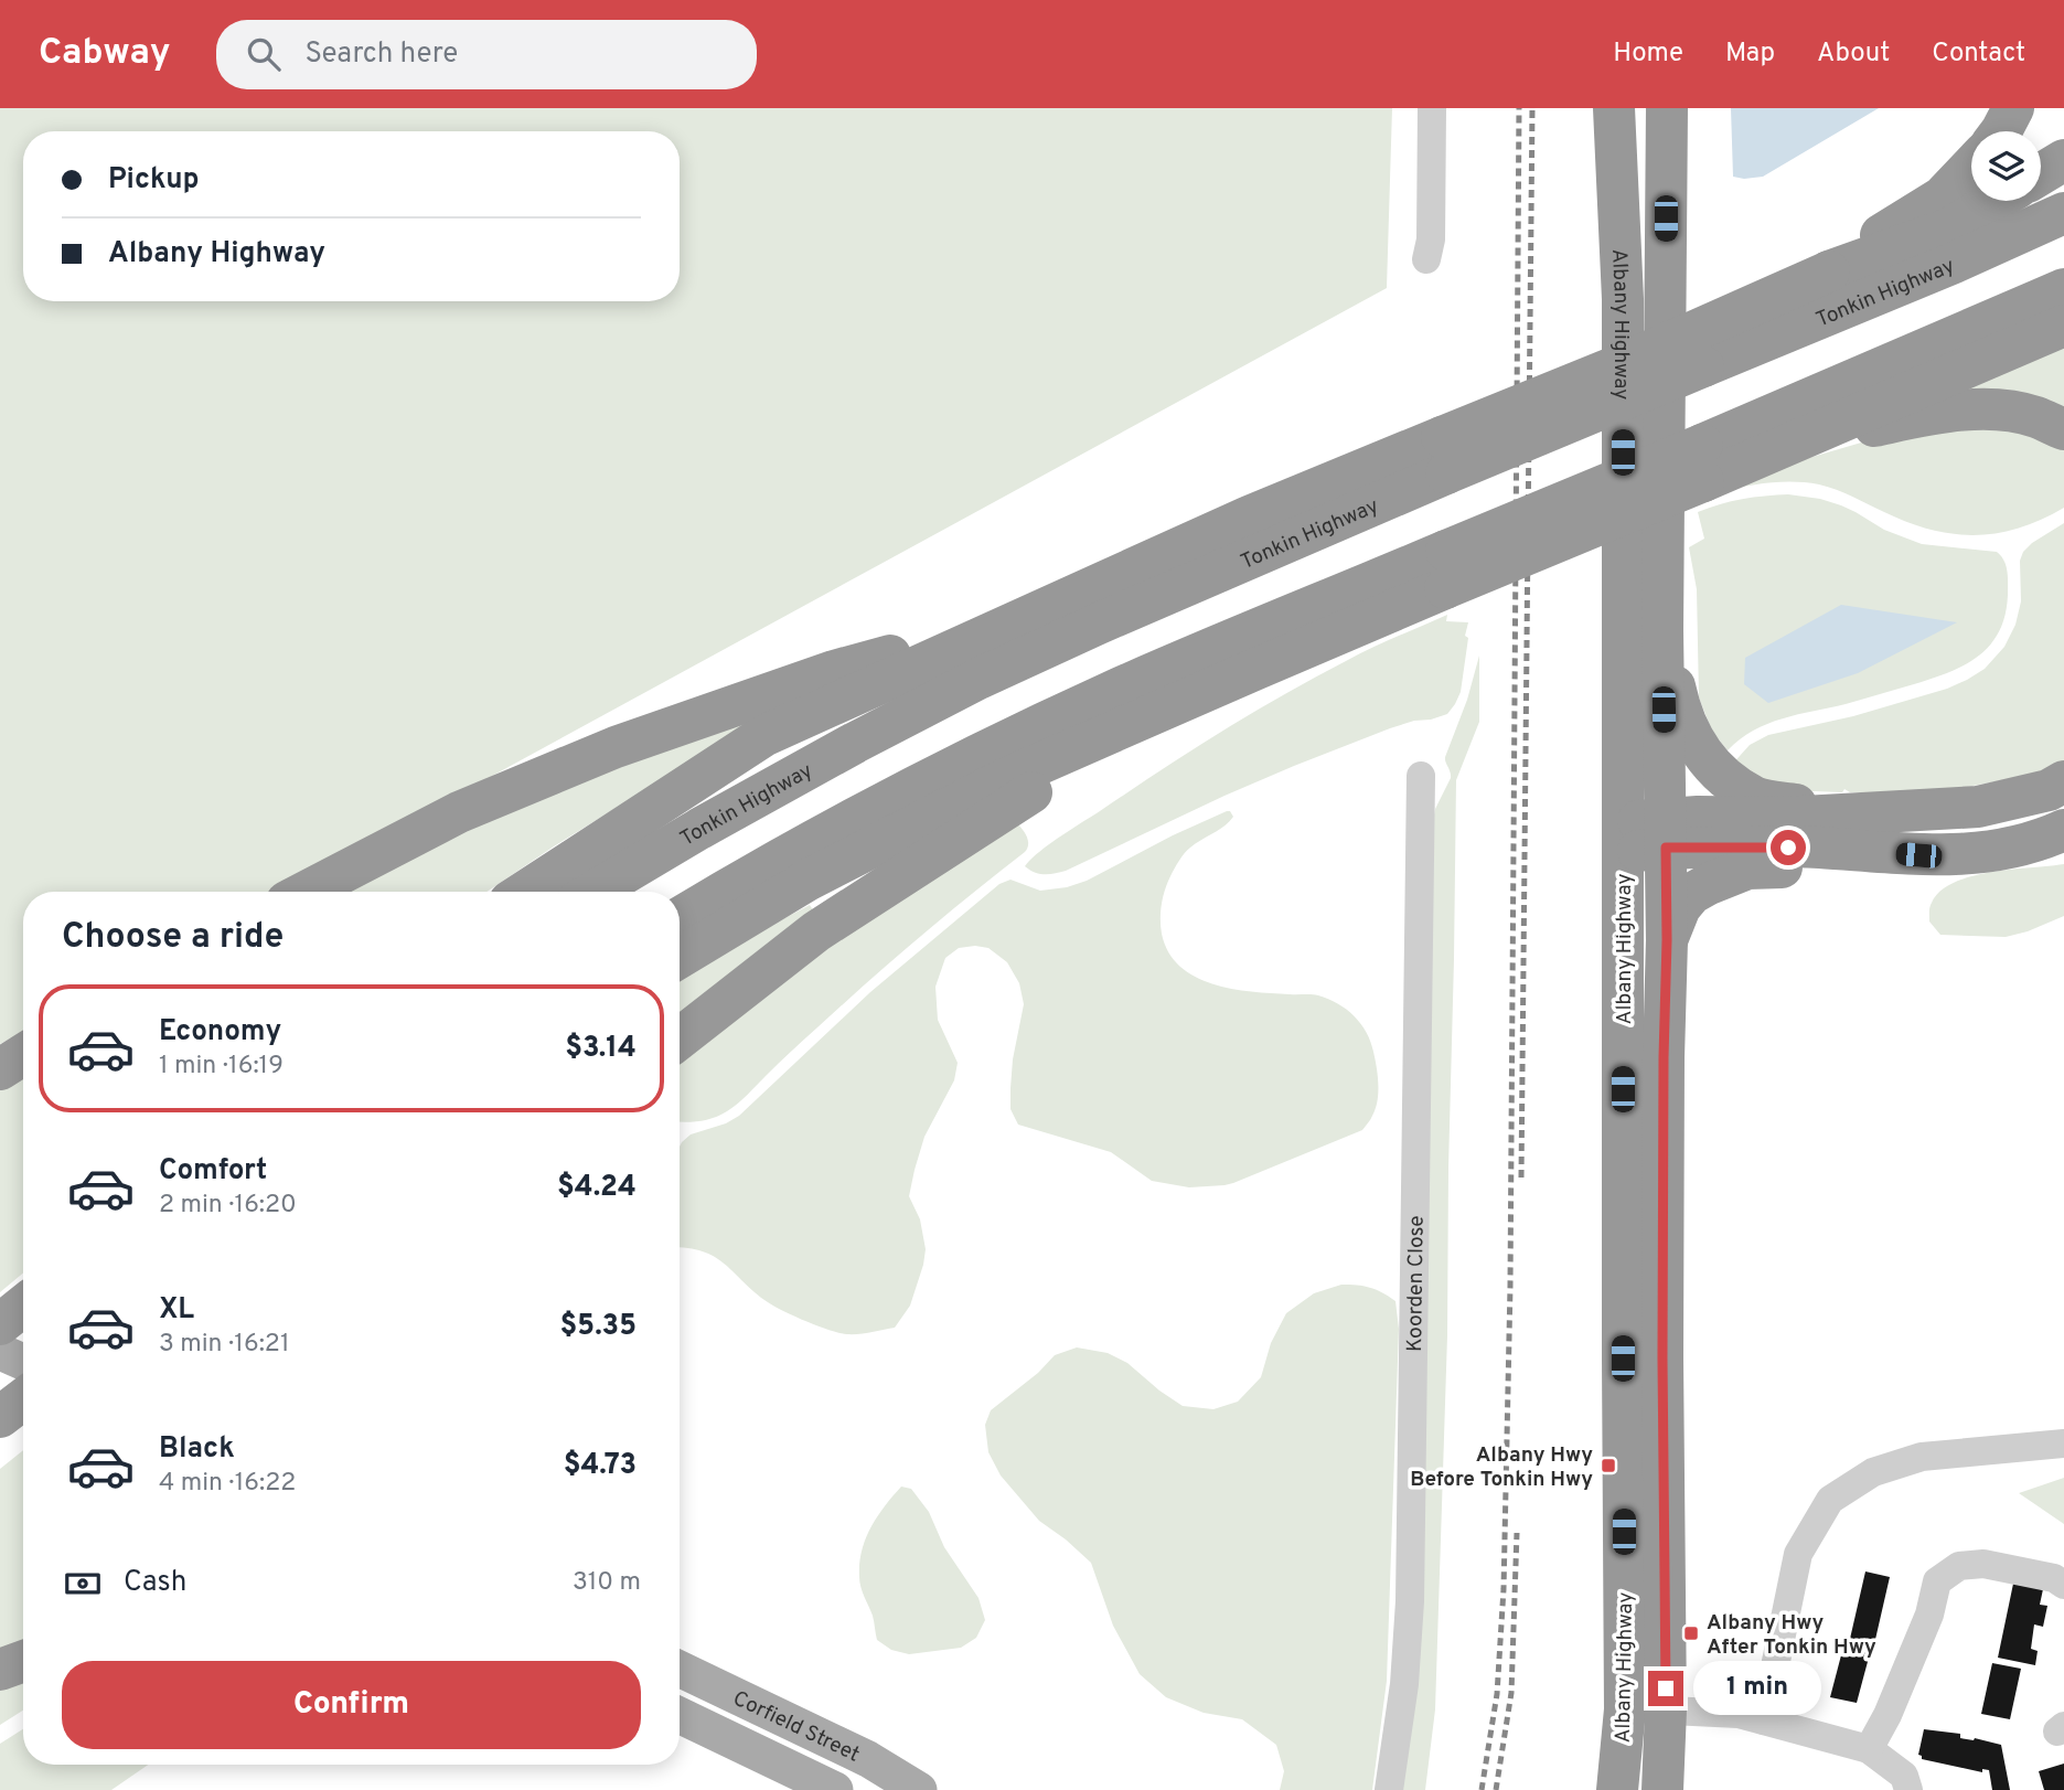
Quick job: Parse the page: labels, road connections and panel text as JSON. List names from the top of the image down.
{
  "streets": {
    "highway": ["Tonkin Highway", "Albany Highway"],
    "main road": ["Corfield Street"],
    "street": ["Koorden Close"]
  },
  "places": {
    "transit": ["Albany Hwy Before Tonkin Hwy", "Albany Hwy After Tonkin Hwy"]
  },
  "page": {
    "header": "Cabway",
    "search": "Search here",
    "nav": [
      "Home",
      "Map",
      "About",
      "Contact"
    ],
    "banner": ["Pickup", "Albany Highway"],
    "heading": "Choose a ride",
    "list": [
      {
        "name": "Economy",
        "note": "1 min · 16:19",
        "value": "$3.14"
      },
      {
        "name": "Comfort",
        "note": "2 min · 16:20",
        "value": "$4.24"
      },
      {
        "name": "XL",
        "note": "3 min · 16:21",
        "value": "$5.35"
      },
      {
        "name": "Black",
        "note": "4 min · 16:22",
        "value": "$4.73"
      }
    ],
    "pay": ["Cash", "310 m"],
    "buttons": "Confirm",
    "bubble": "1 min"
  }
}
